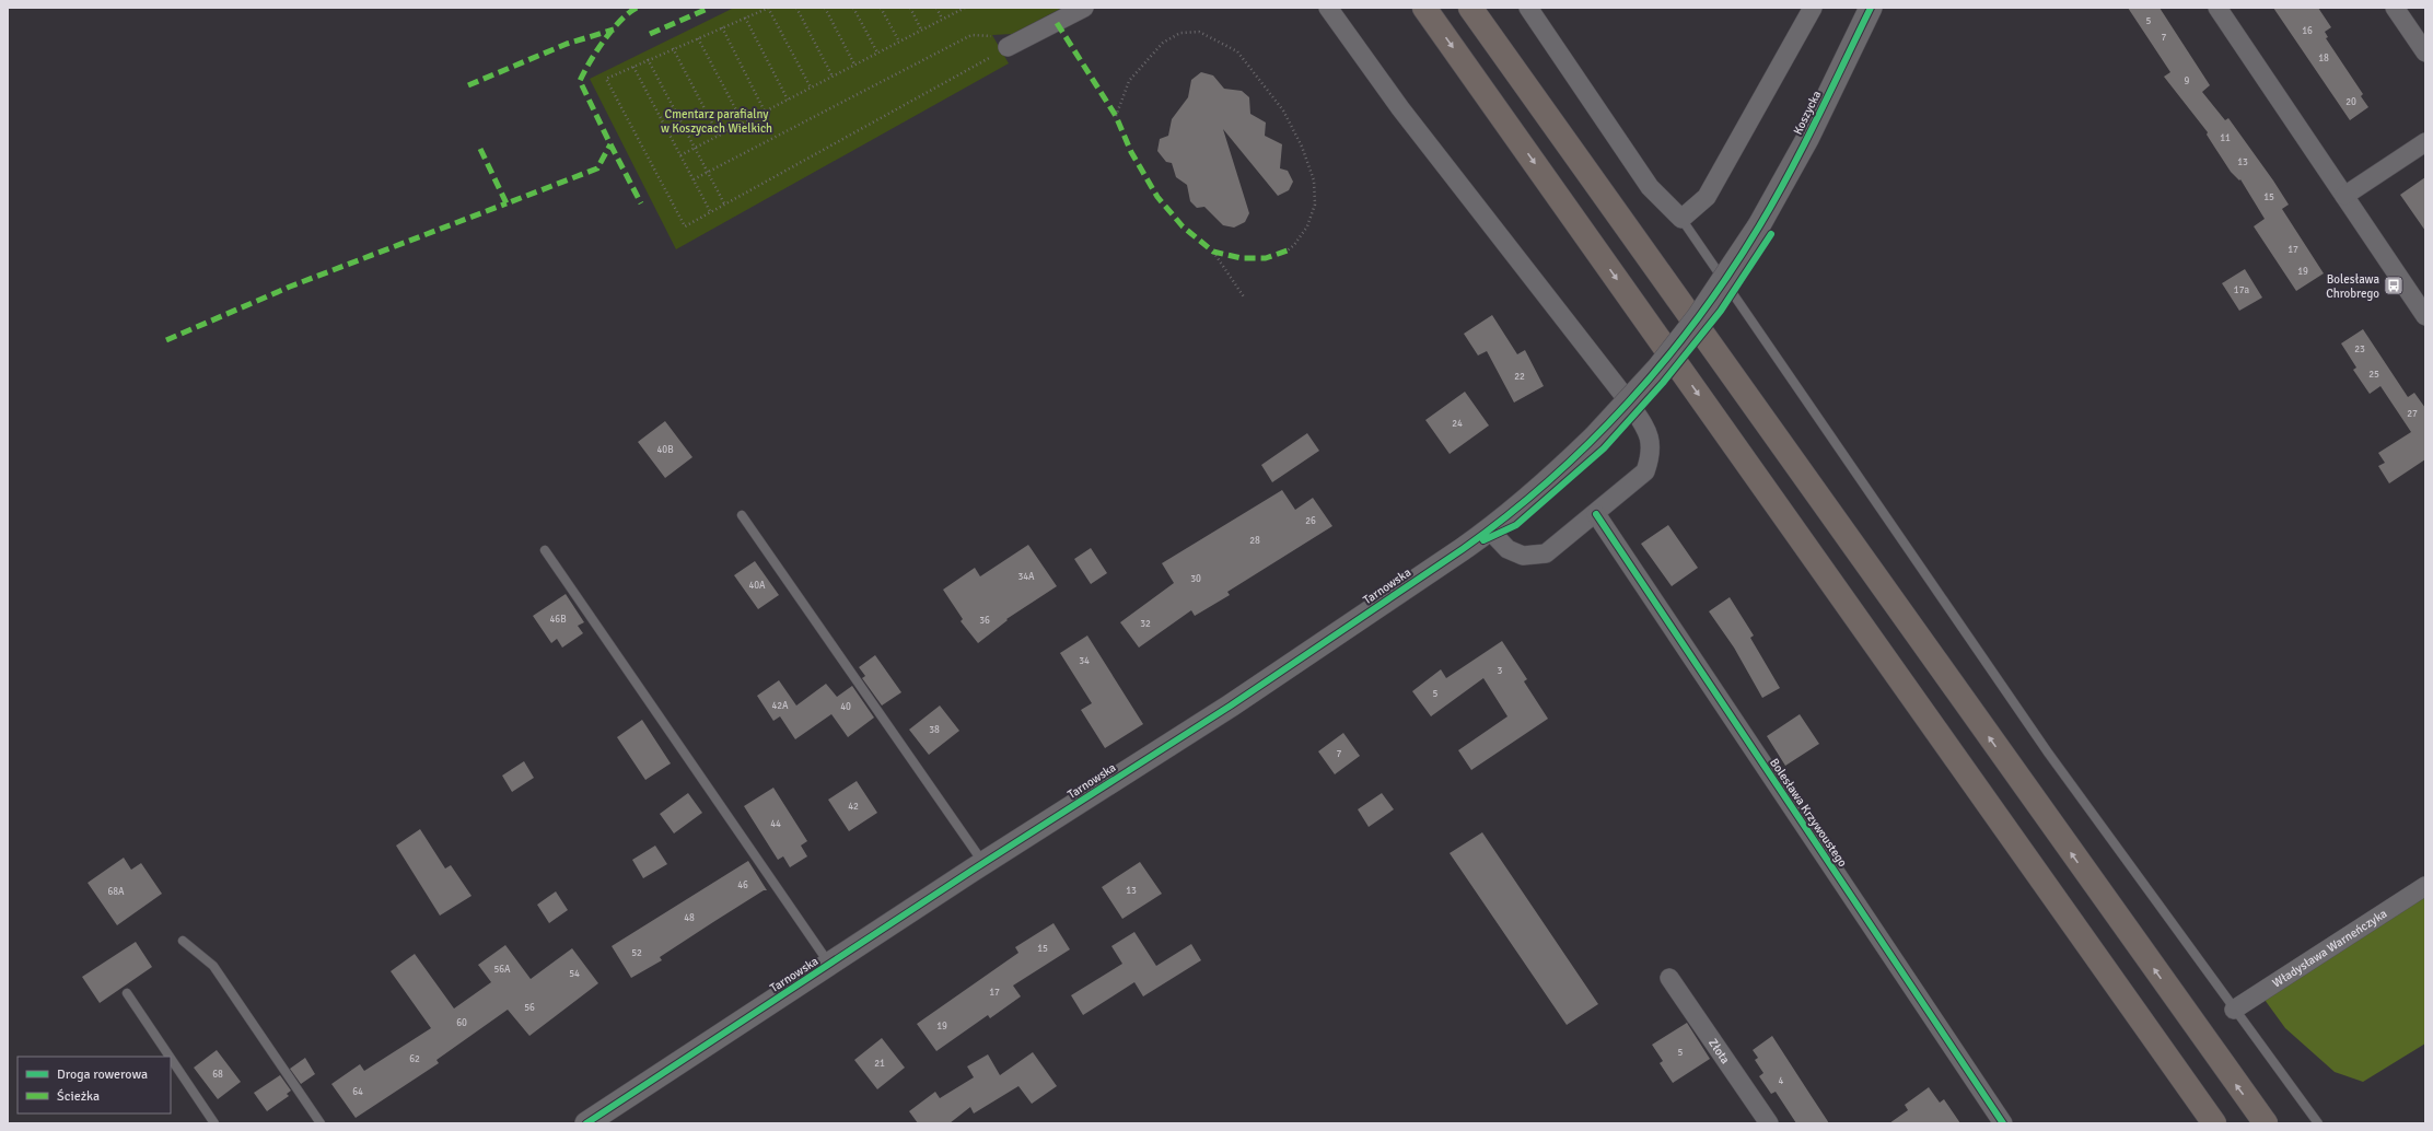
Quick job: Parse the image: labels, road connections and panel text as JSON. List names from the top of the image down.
{
  "streets": {
    "street": [
      "Koszycka",
      "Tarnowska",
      "Bolesława Krzywoustego",
      "Władysława Warneńczyka",
      "Złota"
    ]
  },
  "crossings": [
    ["Koszycka", "Tarnowska"]
  ],
  "parks": ["Cmentarz parafialny w Koszycach Wielkich"],
  "places": {
    "bus stop": ["Bolesława Chrobrego"]
  },
  "house_numbers": [
    "5",
    "16",
    "7",
    "18",
    "9",
    "20",
    "11",
    "13",
    "15",
    "17",
    "19",
    "17a",
    "23",
    "25",
    "22",
    "27",
    "24",
    "40B",
    "26",
    "28",
    "34A",
    "30",
    "40A",
    "46B",
    "36",
    "32",
    "34",
    "3",
    "5",
    "42A",
    "40",
    "38",
    "7",
    "42",
    "44",
    "46",
    "13",
    "68A",
    "48",
    "15",
    "52",
    "56A",
    "54",
    "17",
    "56",
    "60",
    "19",
    "5",
    "62",
    "21",
    "68",
    "4",
    "64"
  ],
  "legend": ["Droga rowerowa", "Ścieżka"]
}
